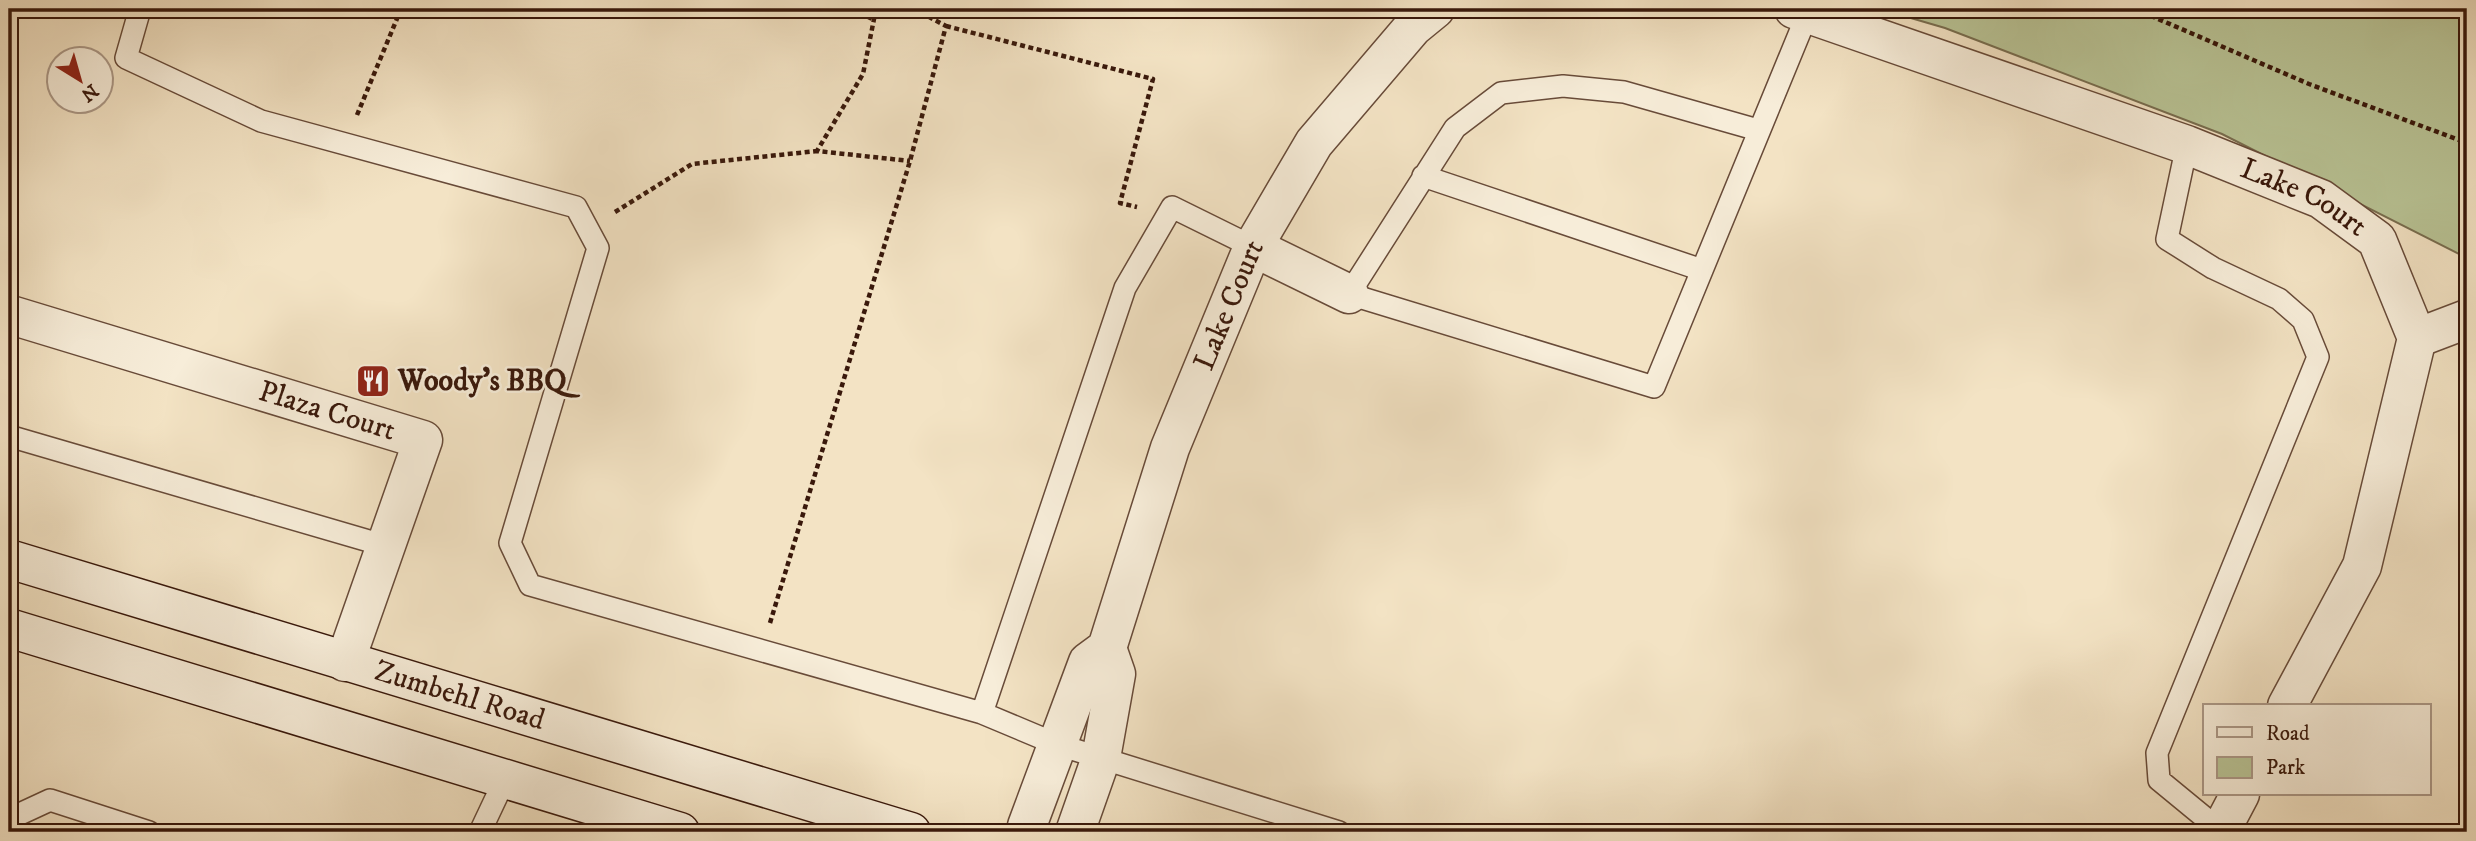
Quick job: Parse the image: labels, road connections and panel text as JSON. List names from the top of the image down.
{
  "streets": {
    "street": ["Lake Court", "Plaza Court", "Zumbehl Road"]
  },
  "crossings": [
    ["Plaza Court", "Zumbehl Road"]
  ],
  "places": {
    "restaurant": ["Woody's BBQ"]
  },
  "legend": ["Road", "Park"],
  "north": "bottom right"
}
